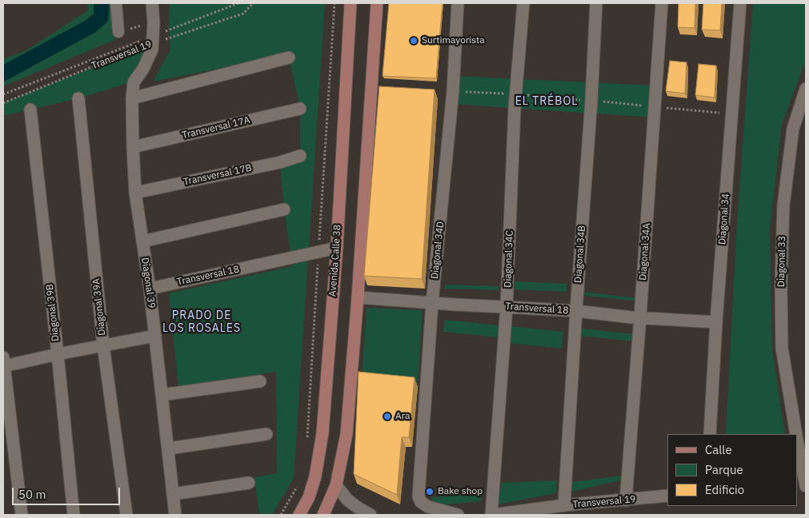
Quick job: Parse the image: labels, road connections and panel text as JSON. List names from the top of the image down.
{
  "streets": {
    "main road": ["Avenida Calle 38"],
    "street": [
      "Transversal 19",
      "Transversal 17A",
      "Transversal 17B",
      "Diagonal 34",
      "Diagonal 34D",
      "Diagonal 34A",
      "Diagonal 34B",
      "Diagonal 34C",
      "Diagonal 33",
      "Transversal 18",
      "Diagonal 39",
      "Diagonal 39A",
      "Diagonal 39B"
    ]
  },
  "crossings": [
    ["Transversal 19", "Diagonal 34A"],
    ["Transversal 19", "Diagonal 34B"],
    ["Transversal 19", "Diagonal 34C"],
    ["Transversal 19", "Diagonal 39"],
    ["Transversal 17A", "Diagonal 39"],
    ["Transversal 17B", "Diagonal 39"],
    ["Diagonal 34", "Transversal 18"],
    ["Diagonal 34D", "Transversal 18"],
    ["Diagonal 34A", "Transversal 18"],
    ["Diagonal 34B", "Transversal 18"],
    ["Diagonal 34C", "Transversal 18"],
    ["Avenida Calle 38", "Transversal 18"],
    ["Transversal 18", "Diagonal 39"]
  ],
  "districts": ["EL TRÉBOL", "PRADO DE LOS ROSALES"],
  "places": ["Surtimayorista", "Ara", "Bake shop"],
  "legend": ["Calle", "Parque", "Edificio"],
  "scale_bar": "50 m"
}
